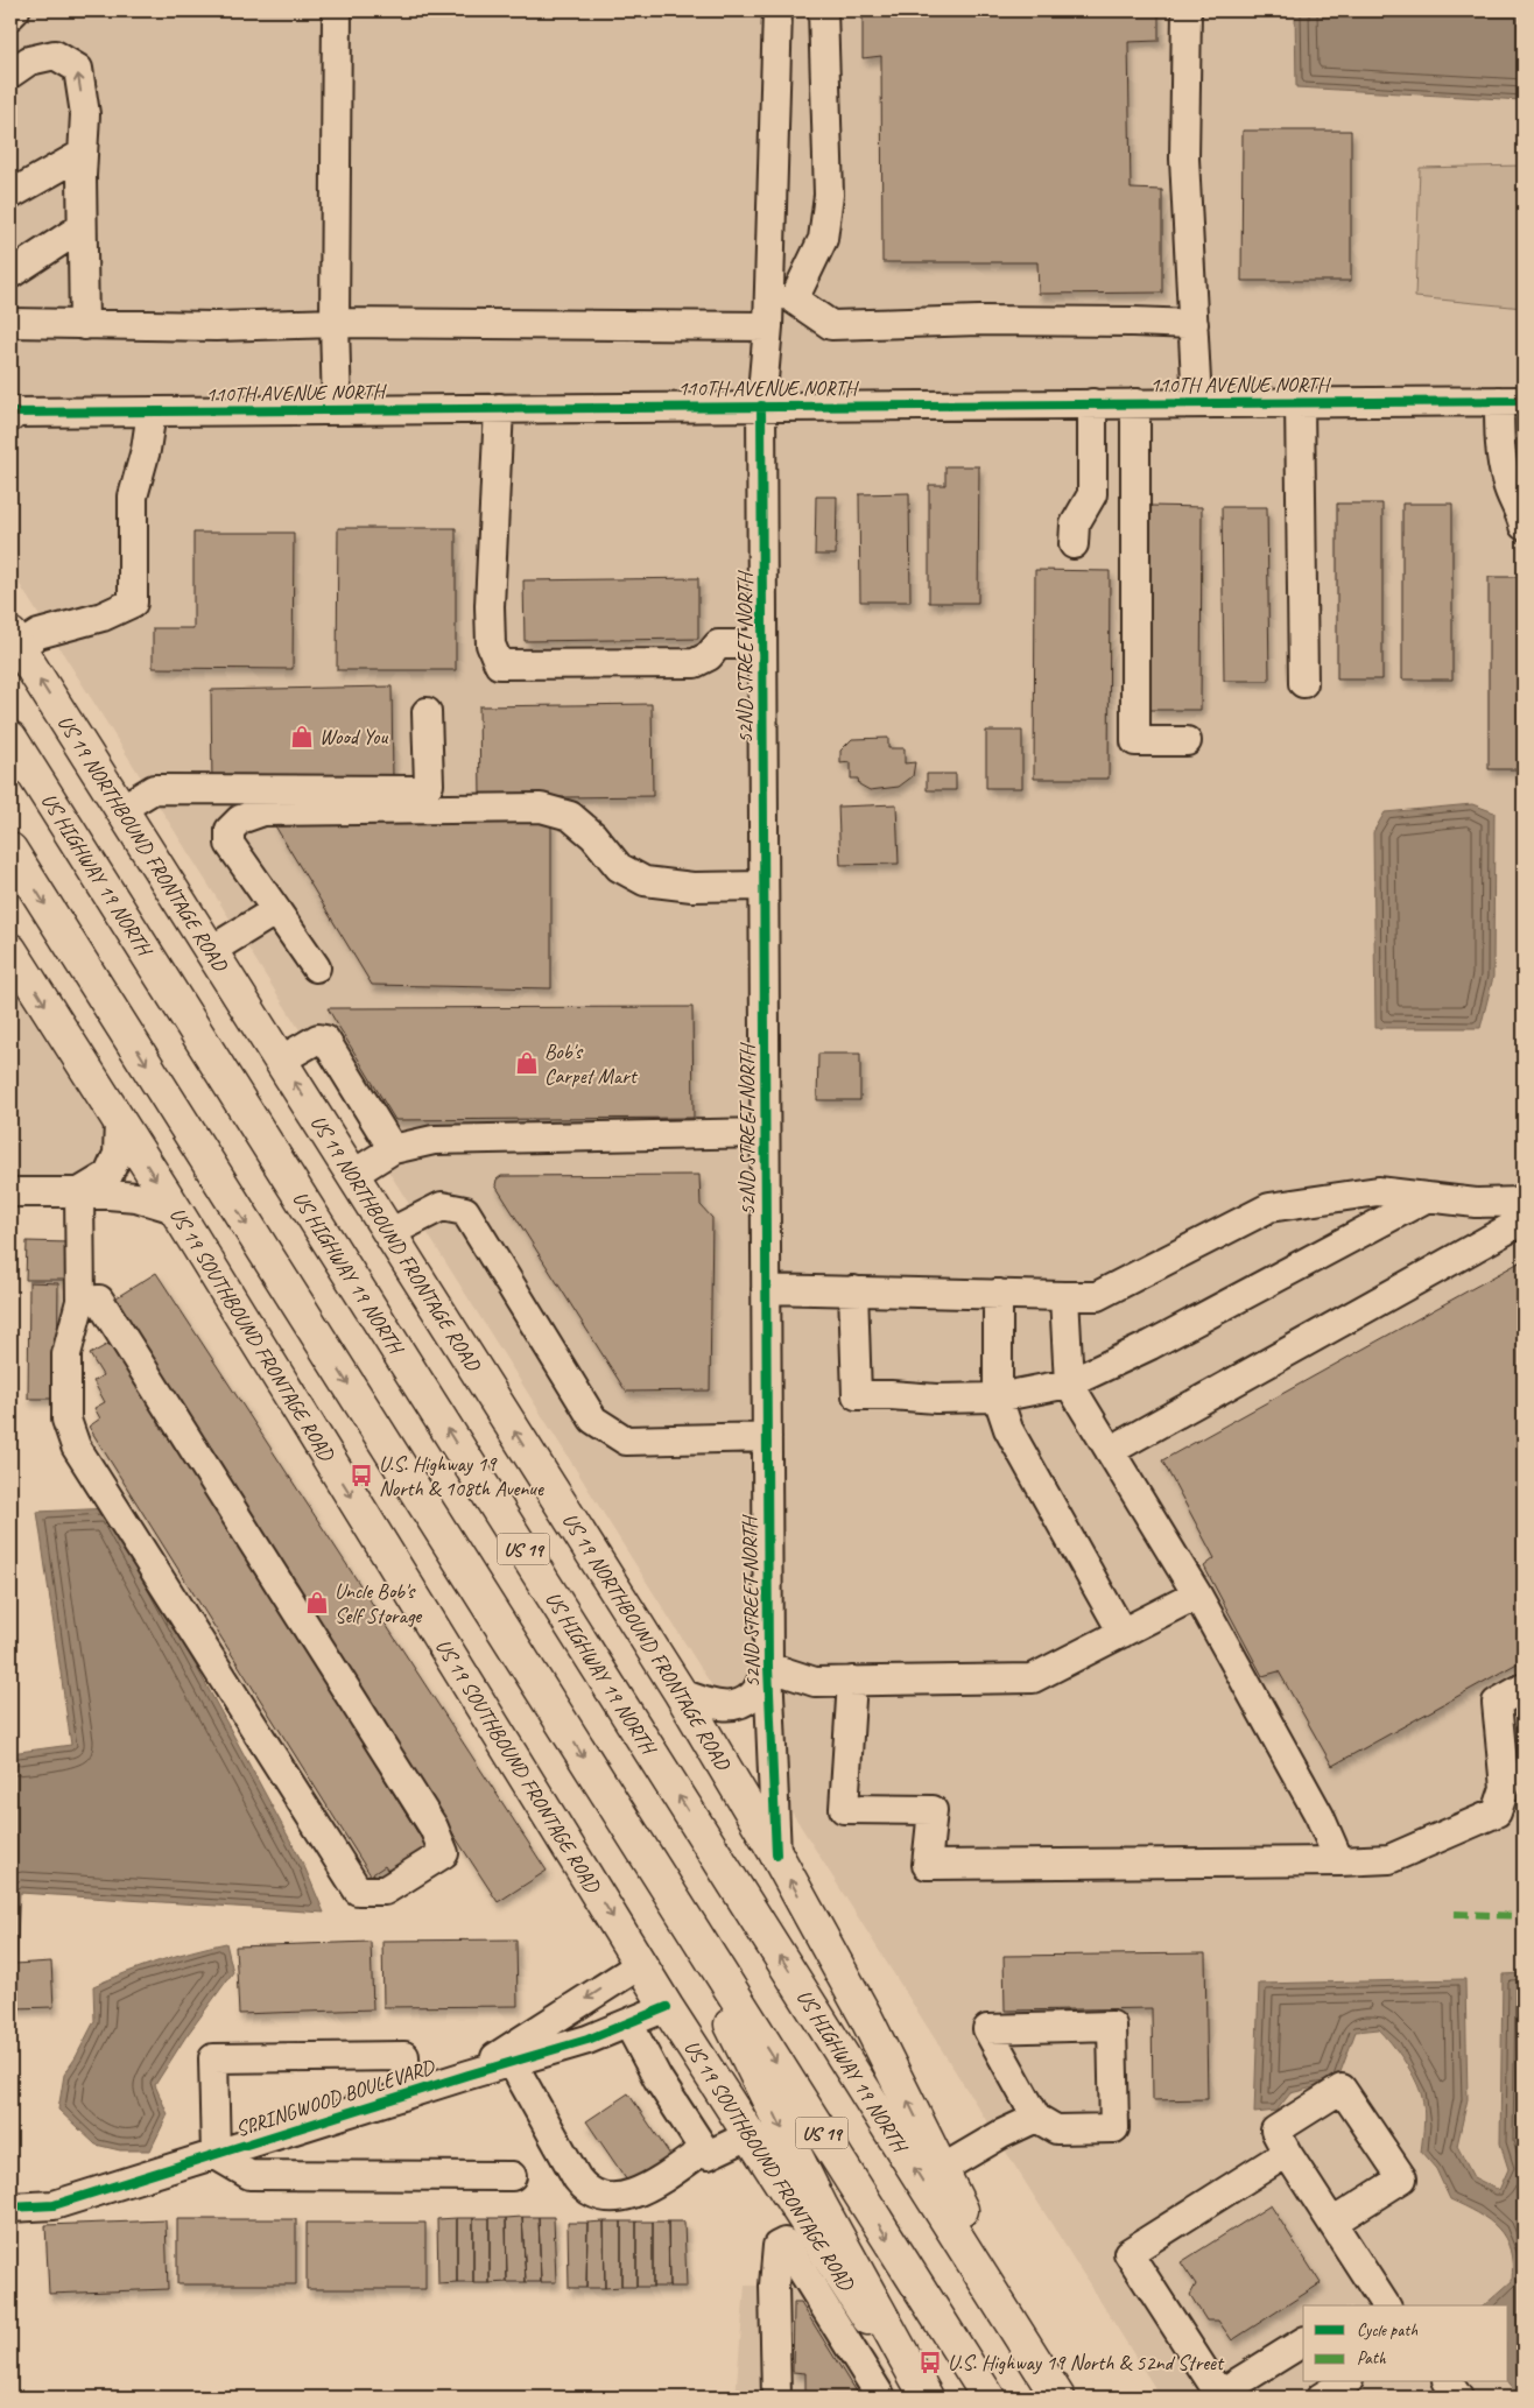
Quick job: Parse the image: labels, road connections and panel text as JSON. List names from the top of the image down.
{
  "streets": {
    "main road": [
      "US 19 NORTHBOUND FRONTAGE ROAD",
      "US HIGHWAY 19 NORTH",
      "US 19 SOUTHBOUND FRONTAGE ROAD",
      "US 19"
    ],
    "street": ["110TH AVENUE NORTH", "52ND STREET NORTH", "SPRINGWOOD BOULEVARD"]
  },
  "crossings": [
    ["110TH AVENUE NORTH", "52ND STREET NORTH"],
    ["52ND STREET NORTH", "US 19 NORTHBOUND FRONTAGE ROAD"],
    ["US 19 NORTHBOUND FRONTAGE ROAD", "US HIGHWAY 19 NORTH"],
    ["US 19 SOUTHBOUND FRONTAGE ROAD", "SPRINGWOOD BOULEVARD"]
  ],
  "places": {
    "shop": ["Wood You", "Bob's Carpet Mart", "Uncle Bob's Self Storage"],
    "bus stop": ["U.S. Highway 19 North & 108th Avenue", "U.S. Highway 19 North & 52nd Street"]
  },
  "legend": ["Cycle path", "Path"]
}
